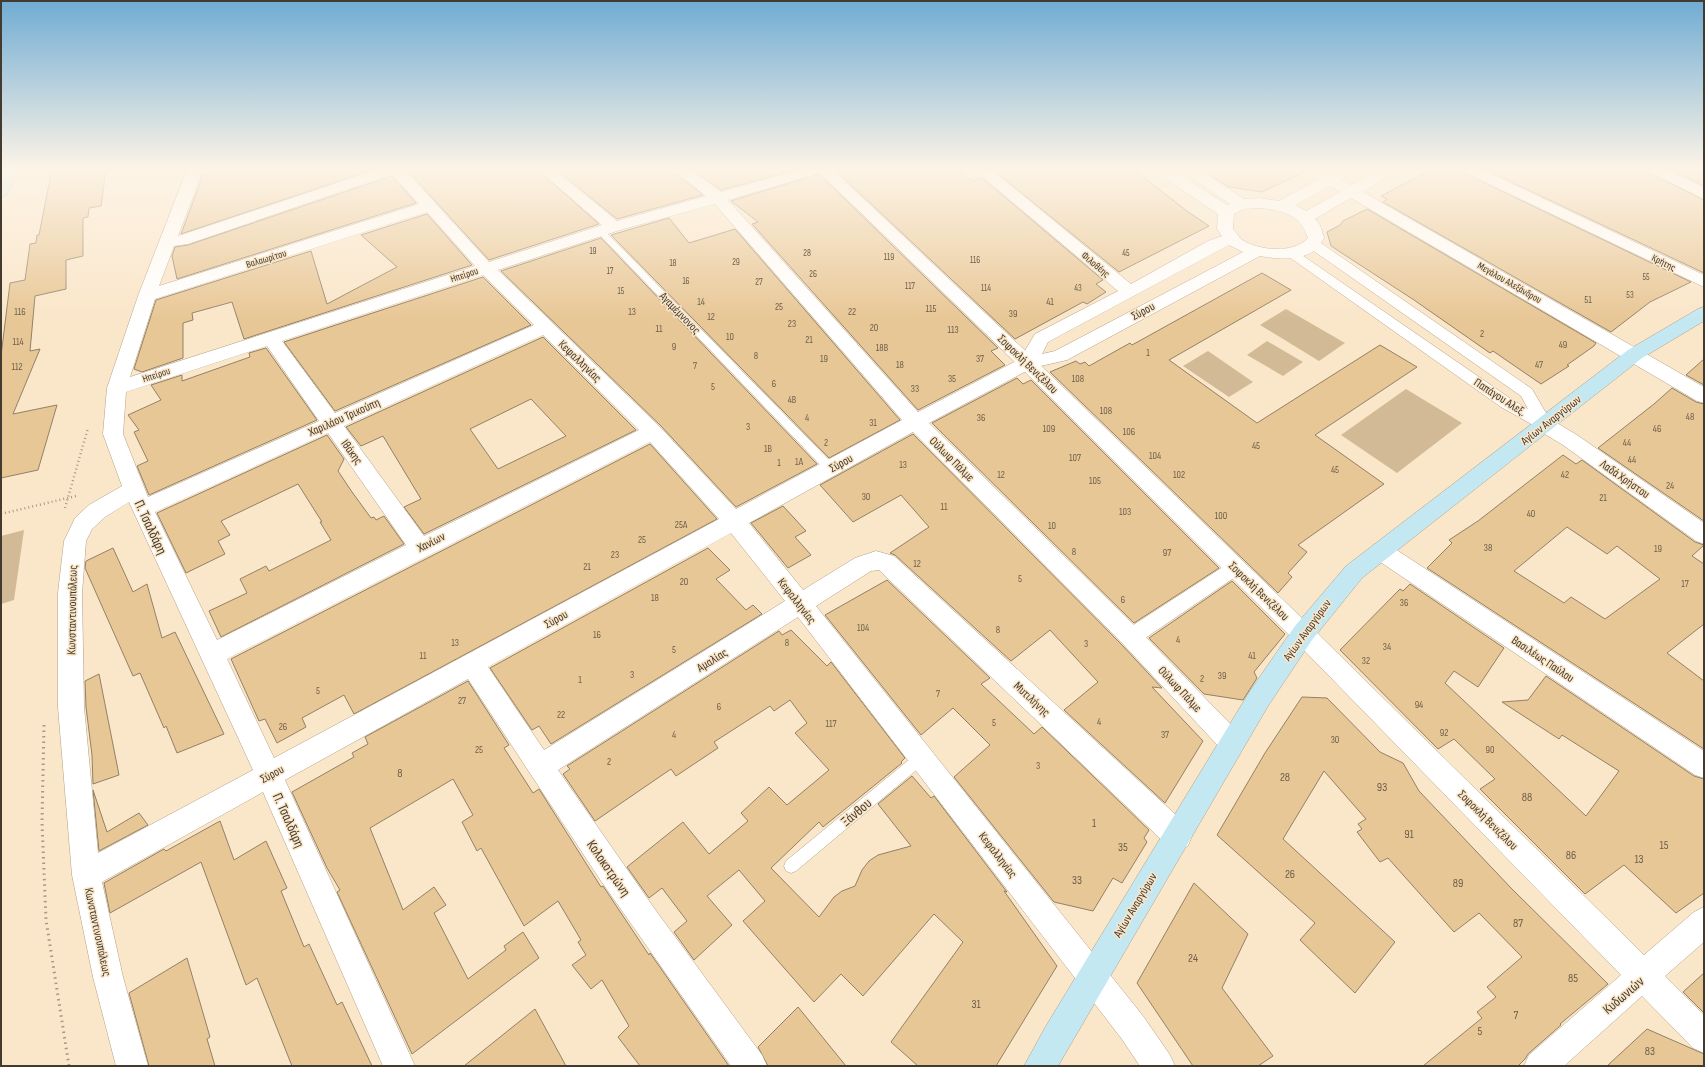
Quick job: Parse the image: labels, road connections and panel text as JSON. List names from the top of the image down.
{
  "streets": {
    "main road": ["Αγίων Αναργύρων"],
    "street": [
      "Βαλαωρίτου",
      "Κρήτης",
      "Φιλοθέης",
      "Ηπείρου",
      "Μεγάλου Αλεξάνδρου",
      "Σύρου",
      "Κεφαλληνίας",
      "Σοφοκλή Βενιζέλου",
      "Παπάγου Αλεξ.",
      "Χαριλάου Τρικούπη",
      "Ιθάκης",
      "Ούλωφ Πάλμε",
      "Λαδά Χρήστου",
      "Π. Τσαλδάρη",
      "Χανίων",
      "Κωνσταντινουπόλεως",
      "Βασιλέως Παύλου",
      "Αμαλίας",
      "Μυτιλήνης",
      "Κολοκοτρώνη",
      "Κυδωνιών"
    ],
    "lane": ["Αγαμέμνονος", "Ξάνθου"]
  },
  "crossings": [
    ["Φιλοθέης", "Σύρου"],
    ["Ηπείρου", "Αγαμέμνονος"],
    ["Ηπείρου", "Κεφαλληνίας"],
    ["Ηπείρου", "Ιθάκης"],
    ["Μεγάλου Αλεξάνδρου", "Αγίων Αναργύρων"],
    ["Σύρου", "Αγαμέμνονος"],
    ["Σύρου", "Κεφαλληνίας"],
    ["Σύρου", "Σοφοκλή Βενιζέλου"],
    ["Σύρου", "Ούλωφ Πάλμε"],
    ["Σύρου", "Π. Τσαλδάρη"],
    ["Σύρου", "Κωνσταντινουπόλεως"],
    ["Σύρου", "Κολοκοτρώνη"],
    ["Κεφαλληνίας", "Χαριλάου Τρικούπη"],
    ["Κεφαλληνίας", "Αγίων Αναργύρων"],
    ["Κεφαλληνίας", "Χανίων"],
    ["Κεφαλληνίας", "Αμαλίας"],
    ["Κεφαλληνίας", "Ξάνθου"],
    ["Σοφοκλή Βενιζέλου", "Αγίων Αναργύρων"],
    ["Σοφοκλή Βενιζέλου", "Κυδωνιών"],
    ["Παπάγου Αλεξ.", "Αγίων Αναργύρων"],
    ["Παπάγου Αλεξ.", "Λαδά Χρήστου"],
    ["Χαριλάου Τρικούπη", "Ιθάκης"],
    ["Χαριλάου Τρικούπη", "Π. Τσαλδάρη"],
    ["Χαριλάου Τρικούπη", "Κωνσταντινουπόλεως"],
    ["Αγίων Αναργύρων", "Ούλωφ Πάλμε"],
    ["Αγίων Αναργύρων", "Λαδά Χρήστου"],
    ["Αγίων Αναργύρων", "Βασιλέως Παύλου"],
    ["Αγίων Αναργύρων", "Μυτιλήνης"],
    ["Ιθάκης", "Χανίων"],
    ["Π. Τσαλδάρη", "Χανίων"],
    ["Π. Τσαλδάρη", "Κωνσταντινουπόλεως"],
    ["Αμαλίας", "Μυτιλήνης"],
    ["Αμαλίας", "Κολοκοτρώνη"]
  ],
  "house_numbers": [
    "19",
    "28",
    "45",
    "119",
    "116",
    "29",
    "18",
    "17",
    "26",
    "55",
    "16",
    "27",
    "117",
    "114",
    "43",
    "15",
    "53",
    "51",
    "14",
    "41",
    "25",
    "115",
    "116",
    "13",
    "22",
    "39",
    "12",
    "23",
    "20",
    "11",
    "113",
    "2",
    "10",
    "21",
    "114",
    "49",
    "9",
    "18Β",
    "1",
    "8",
    "19",
    "37",
    "18",
    "47",
    "7",
    "112",
    "35",
    "108",
    "6",
    "5",
    "33",
    "4Β",
    "108",
    "48",
    "4",
    "36",
    "31",
    "3",
    "109",
    "46",
    "106",
    "2",
    "44",
    "45",
    "1Β",
    "104",
    "107",
    "44",
    "1Α",
    "1",
    "13",
    "45",
    "12",
    "102",
    "42",
    "105",
    "24",
    "30",
    "21",
    "11",
    "103",
    "40",
    "100",
    "25Α",
    "10",
    "25",
    "38",
    "19",
    "8",
    "97",
    "23",
    "12",
    "21",
    "5",
    "20",
    "17",
    "18",
    "6",
    "36",
    "104",
    "8",
    "16",
    "4",
    "13",
    "8",
    "3",
    "34",
    "5",
    "11",
    "41",
    "32",
    "3",
    "39",
    "2",
    "1",
    "5",
    "7",
    "27",
    "94",
    "6",
    "22",
    "4",
    "5",
    "117",
    "26",
    "92",
    "4",
    "37",
    "30",
    "25",
    "90",
    "2",
    "3",
    "8",
    "28",
    "93",
    "88",
    "1",
    "91",
    "15",
    "35",
    "86",
    "13",
    "26",
    "33",
    "89",
    "87",
    "24",
    "85",
    "31",
    "7",
    "5",
    "83"
  ]
}
